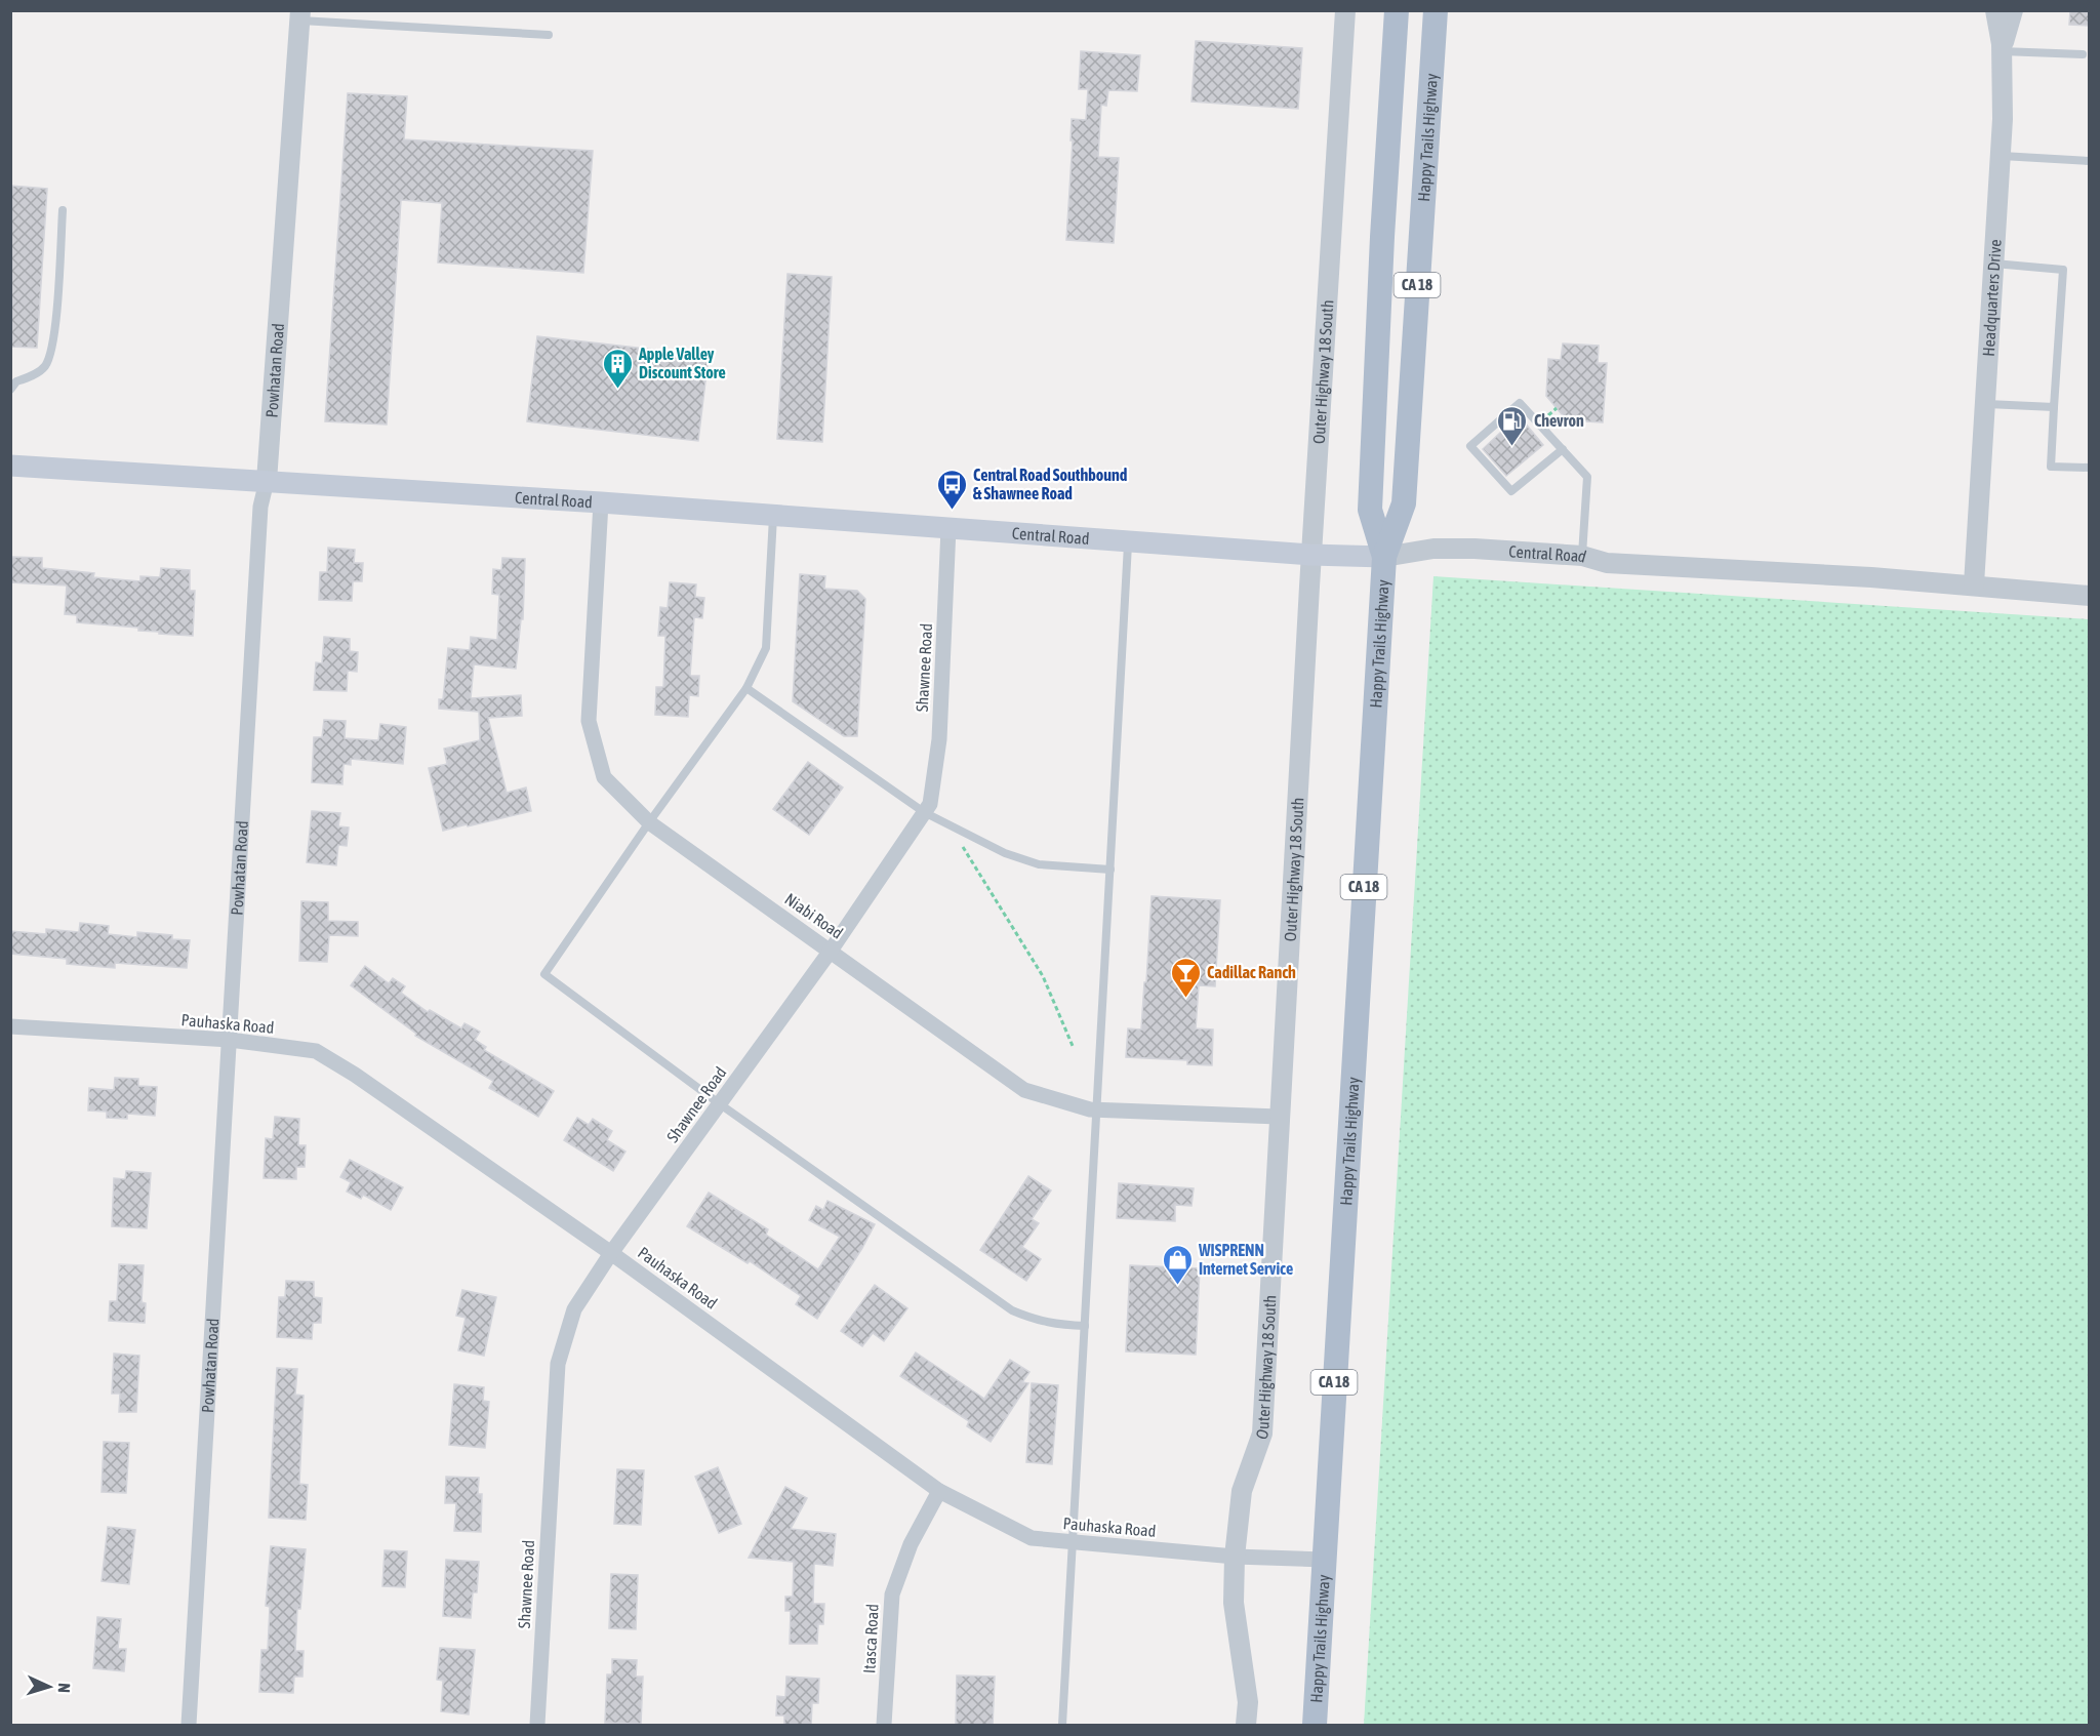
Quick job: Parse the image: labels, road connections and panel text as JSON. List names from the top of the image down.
{
  "streets": {
    "main road": ["Happy Trails Highway", "CA 18", "Central Road"],
    "street": [
      "Headquarters Drive",
      "Powhatan Road",
      "Outer Highway 18 South",
      "Shawnee Road",
      "Niabi Road",
      "Pauhaska Road",
      "Itasca Road"
    ]
  },
  "crossings": [
    ["Happy Trails Highway", "Central Road"],
    ["Happy Trails Highway", "Pauhaska Road"],
    ["Headquarters Drive", "Central Road"],
    ["Powhatan Road", "Central Road"],
    ["Powhatan Road", "Pauhaska Road"],
    ["Outer Highway 18 South", "Central Road"],
    ["Outer Highway 18 South", "Niabi Road"],
    ["Outer Highway 18 South", "Pauhaska Road"],
    ["Central Road", "Shawnee Road"],
    ["Central Road", "Niabi Road"],
    ["Shawnee Road", "Niabi Road"],
    ["Shawnee Road", "Pauhaska Road"],
    ["Pauhaska Road", "Itasca Road"]
  ],
  "places": {
    "building": ["Apple Valley Discount Store"],
    "fuel station": ["Chevron"],
    "bus stop": ["Central Road Southbound & Shawnee Road"],
    "bar": ["Cadillac Ranch"],
    "shop": ["WISPRENN Internet Service"]
  },
  "north": "right"
}
